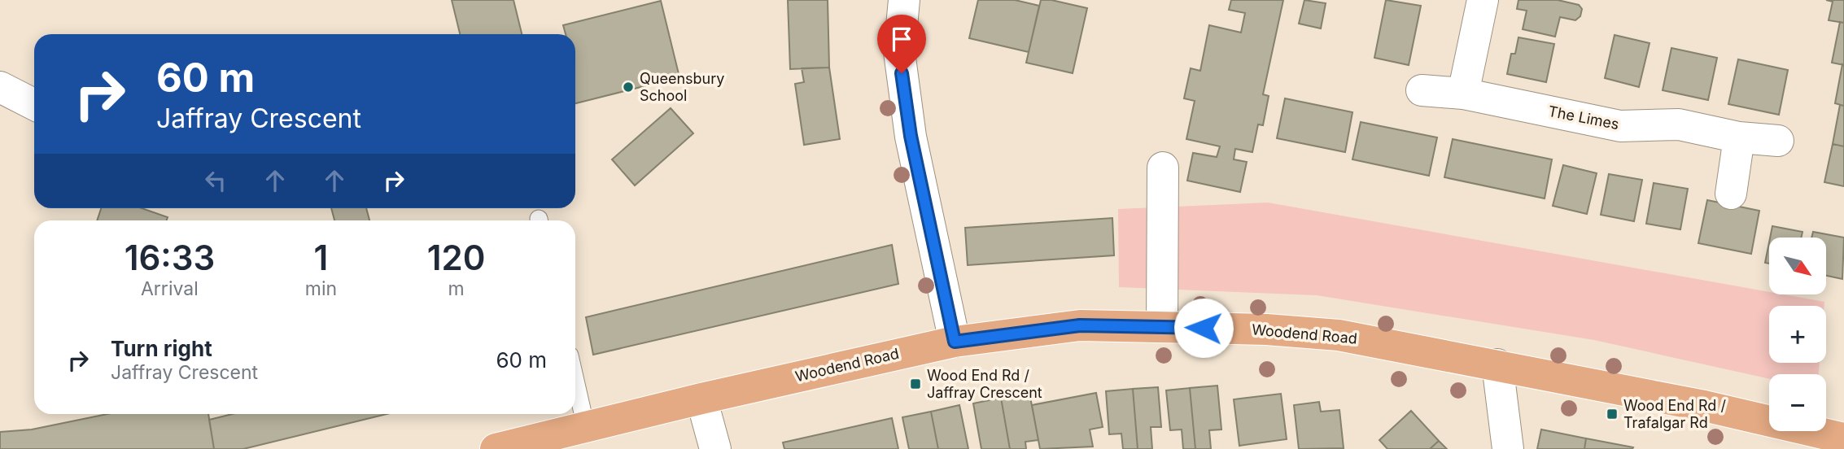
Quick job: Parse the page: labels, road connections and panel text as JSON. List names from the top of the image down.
{
  "streets": {
    "main road": ["Woodend Road"],
    "street": ["The Limes"]
  },
  "places": {
    "other": ["Queensbury School"],
    "transit": ["Wood End Rd / Jaffray Crescent", "Wood End Rd / Trafalgar Rd"]
  },
  "north": "bottom right",
  "page": {
    "turn": ["60 m", "Jaffray Crescent"],
    "eta": [
      "16:33",
      "Arrival",
      "1",
      "min",
      "120",
      "m"
    ],
    "map_buttons": ["+", "−"],
    "list": [
      {
        "name": "Turn right",
        "note": "Jaffray Crescent",
        "value": "60 m"
      }
    ]
  }
}
